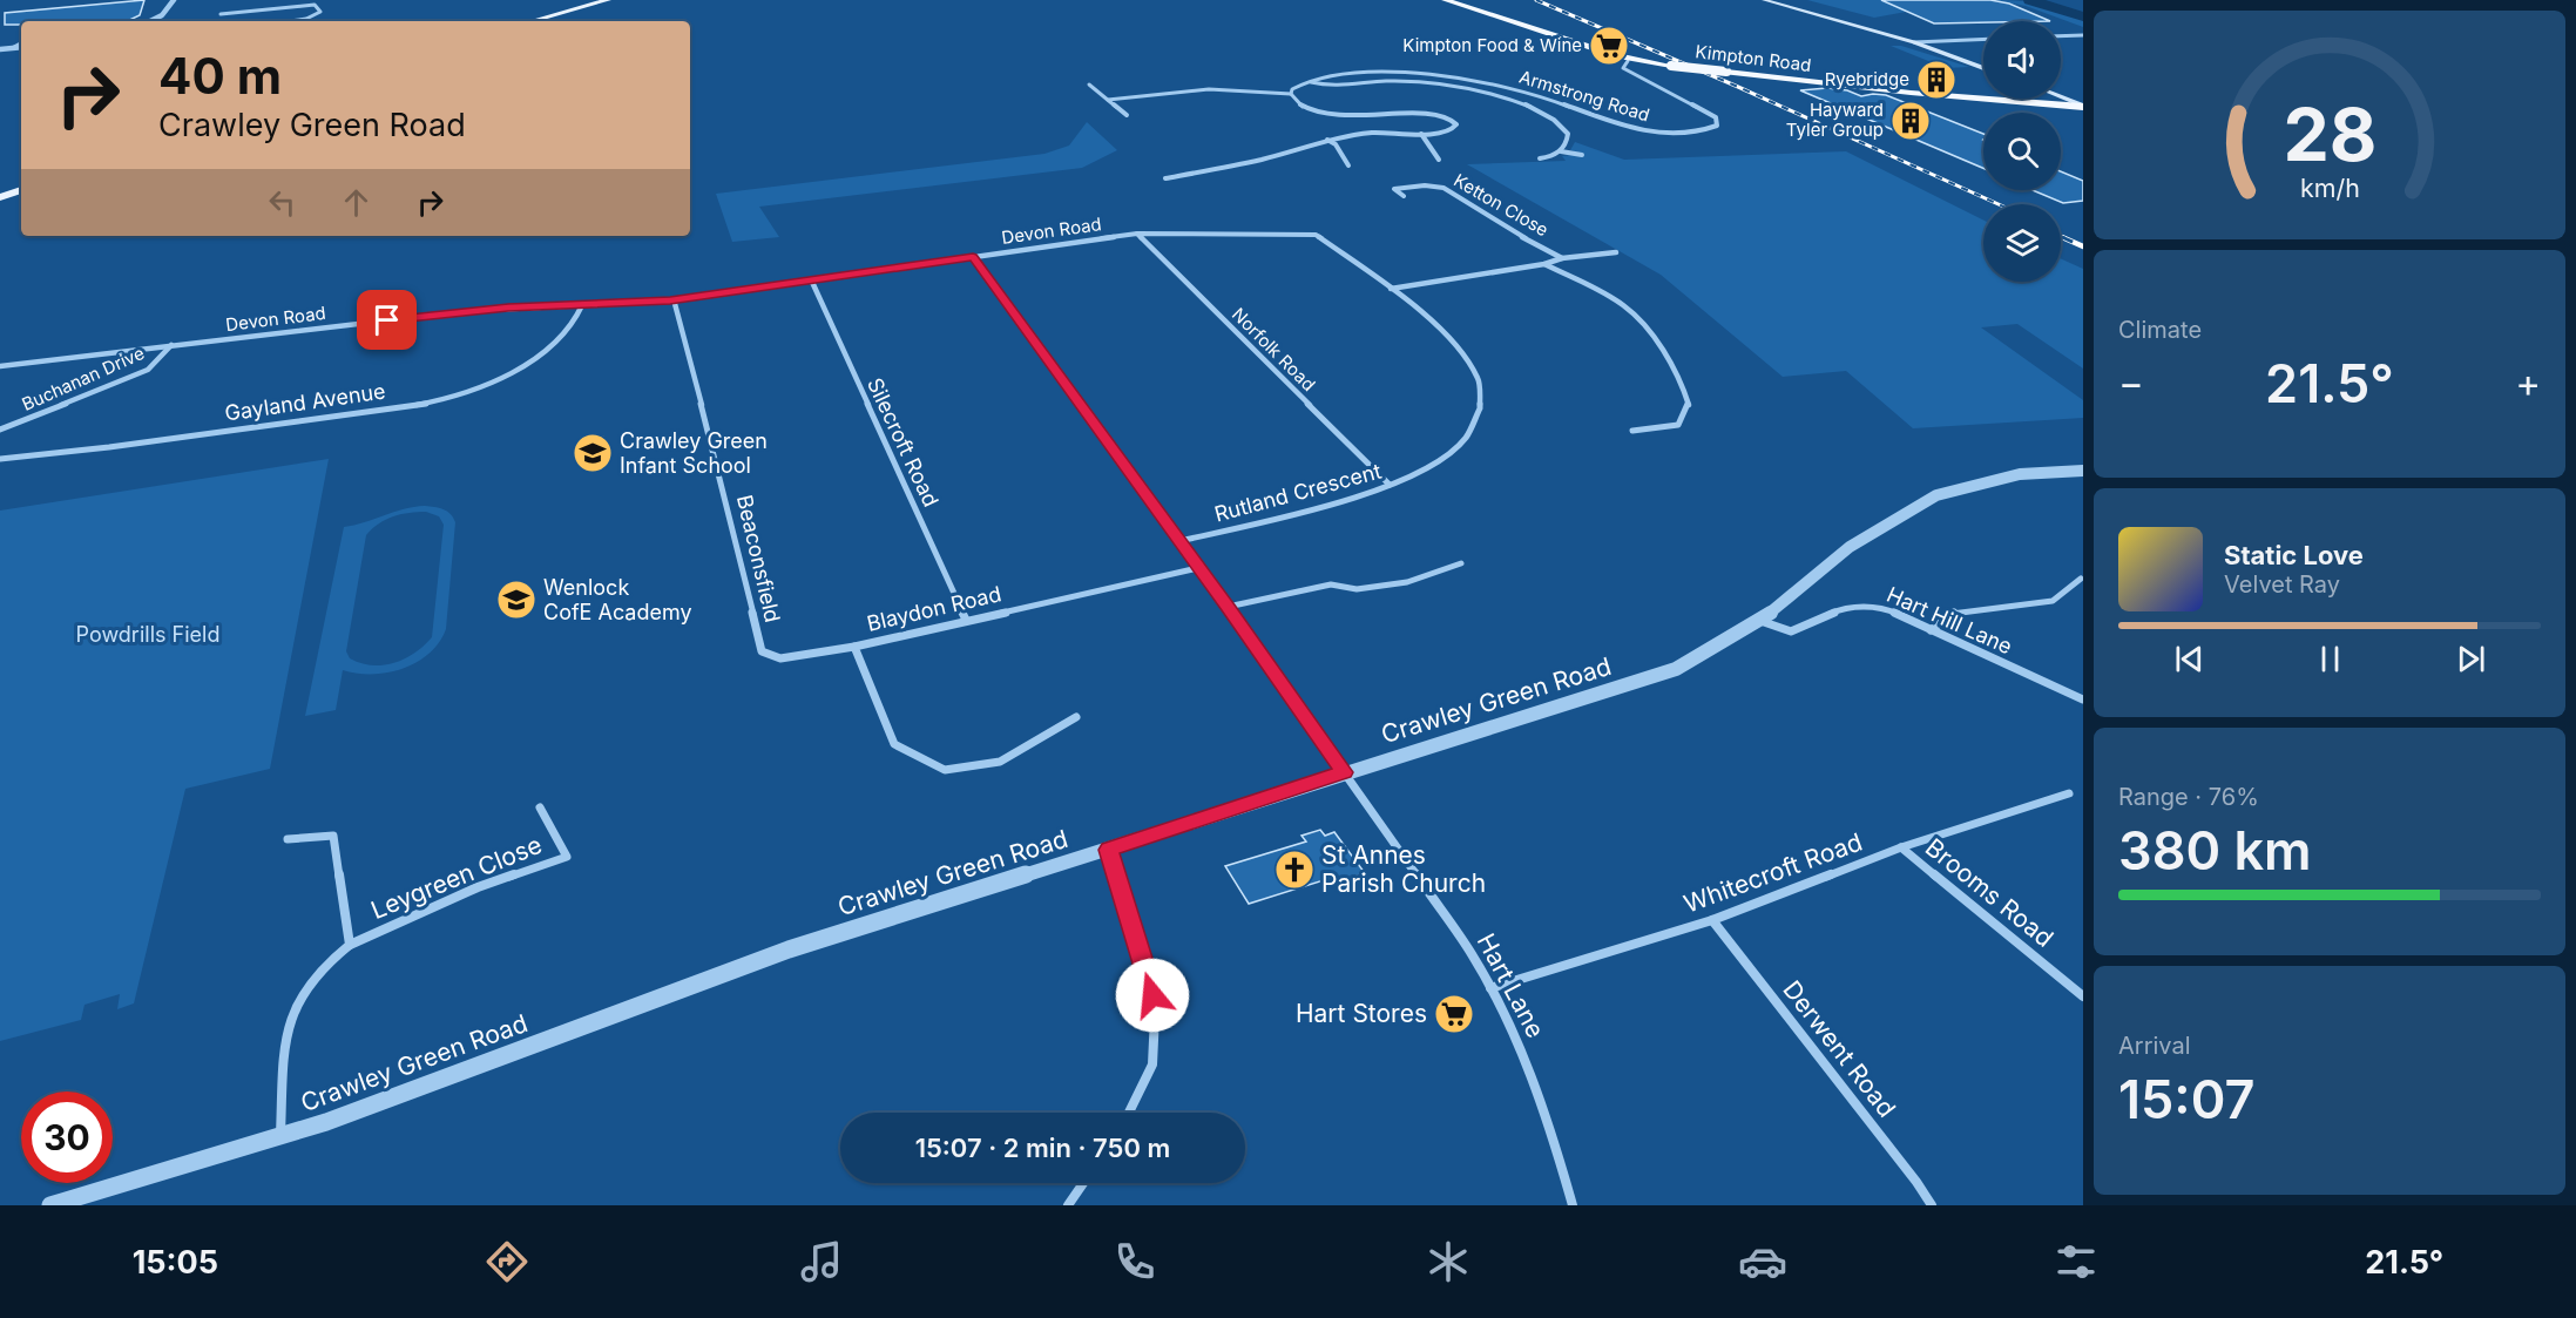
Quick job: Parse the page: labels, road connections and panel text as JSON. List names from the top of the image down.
{
  "streets": {
    "highway": ["Kimpton Road"],
    "street": [
      "Armstrong Road",
      "Ketton Close",
      "Devon Road",
      "Norfolk Road",
      "Buchanan Drive",
      "Gayland Avenue",
      "Silecroft Road",
      "Rutland Crescent",
      "Beaconsfield",
      "Blaydon Road",
      "Hart Hill Lane",
      "Crawley Green Road",
      "Whitecroft Road",
      "Leygreen Close",
      "Brooms Road",
      "Hart Lane",
      "Derwent Road"
    ]
  },
  "crossings": [
    ["Kimpton Road", "Armstrong Road"],
    ["Ketton Close", "Rutland Crescent"],
    ["Devon Road", "Norfolk Road"],
    ["Devon Road", "Buchanan Drive"],
    ["Devon Road", "Gayland Avenue"],
    ["Devon Road", "Silecroft Road"],
    ["Devon Road", "Rutland Crescent"],
    ["Devon Road", "Beaconsfield"],
    ["Devon Road", "Hart Lane"],
    ["Norfolk Road", "Rutland Crescent"],
    ["Silecroft Road", "Blaydon Road"],
    ["Rutland Crescent", "Hart Lane"],
    ["Beaconsfield", "Blaydon Road"],
    ["Blaydon Road", "Hart Lane"],
    ["Hart Hill Lane", "Crawley Green Road"],
    ["Crawley Green Road", "Leygreen Close"],
    ["Crawley Green Road", "Hart Lane"],
    ["Whitecroft Road", "Brooms Road"],
    ["Whitecroft Road", "Hart Lane"],
    ["Whitecroft Road", "Derwent Road"]
  ],
  "parks": ["Powdrills Field"],
  "places": {
    "supermarket": ["Kimpton Food & Wine", "Hart Stores"],
    "building": ["Ryebridge", "Hayward Tyler Group"],
    "school or university": ["Crawley Green Infant School", "Wenlock CofE Academy"],
    "church": ["St Annes Parish Church"]
  },
  "page": {
    "turn": ["40 m", "Crawley Green Road"],
    "tile": [
      "Climate",
      ["Range · 76%", "380 km"],
      ["Arrival", "15:07"]
    ],
    "heat": ["−", "21.5°", "+"],
    "song": ["Static Love", "Velvet Ray"],
    "limit": "30",
    "trip": "15:07 · 2 min · 750 m",
    "tabs": ["15:05", "21.5°"],
    "gauge": ["28", "km/h"]
  }
}
